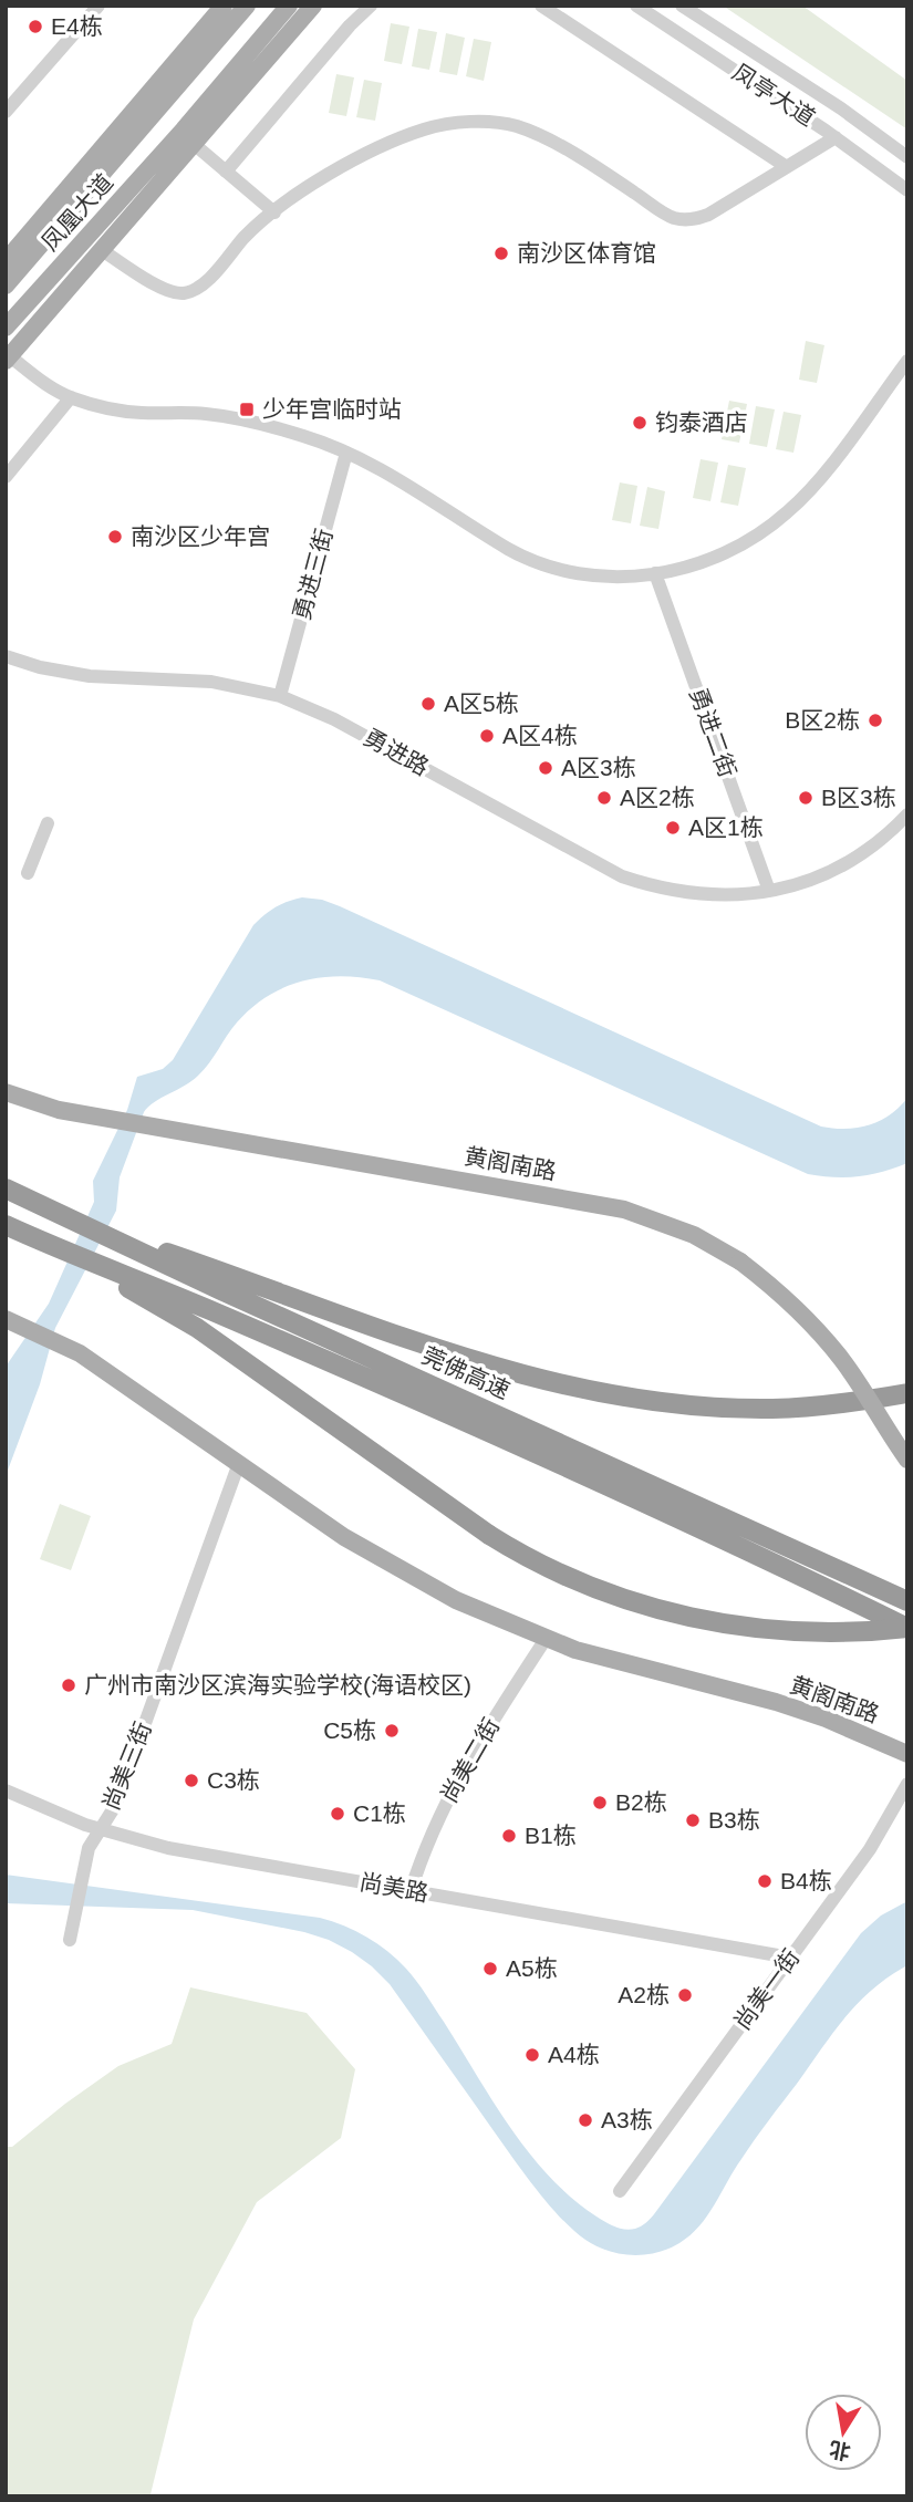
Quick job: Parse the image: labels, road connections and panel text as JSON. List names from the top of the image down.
{
  "streets": {
    "highway": ["莞佛高速"],
    "main road": ["凤凰大道", "黄阁南路"],
    "street": [
      "凤亭大道",
      "勇进三街",
      "勇进二街",
      "勇进路",
      "尚美二街",
      "尚美三街",
      "尚美路",
      "尚美一街"
    ]
  },
  "crossings": [
    ["勇进三街", "勇进路"],
    ["勇进二街", "勇进路"],
    ["黄阁南路", "尚美二街"],
    ["黄阁南路", "尚美三街"],
    ["尚美二街", "尚美路"],
    ["尚美三街", "尚美路"],
    ["尚美路", "尚美一街"]
  ],
  "places": {
    "other": [
      "E4栋",
      "南沙区体育馆",
      "钧泰酒店",
      "南沙区少年宫",
      "A区5栋",
      "B区2栋",
      "A区4栋",
      "A区3栋",
      "A区2栋",
      "B区3栋",
      "A区1栋",
      "广州市南沙区滨海实验学校(海语校区)",
      "C5栋",
      "C3栋",
      "B2栋",
      "C1栋",
      "B3栋",
      "B1栋",
      "B4栋",
      "A5栋",
      "A2栋",
      "A4栋",
      "A3栋"
    ],
    "transit": ["少年宫临时站"]
  },
  "north": "bottom"
}
